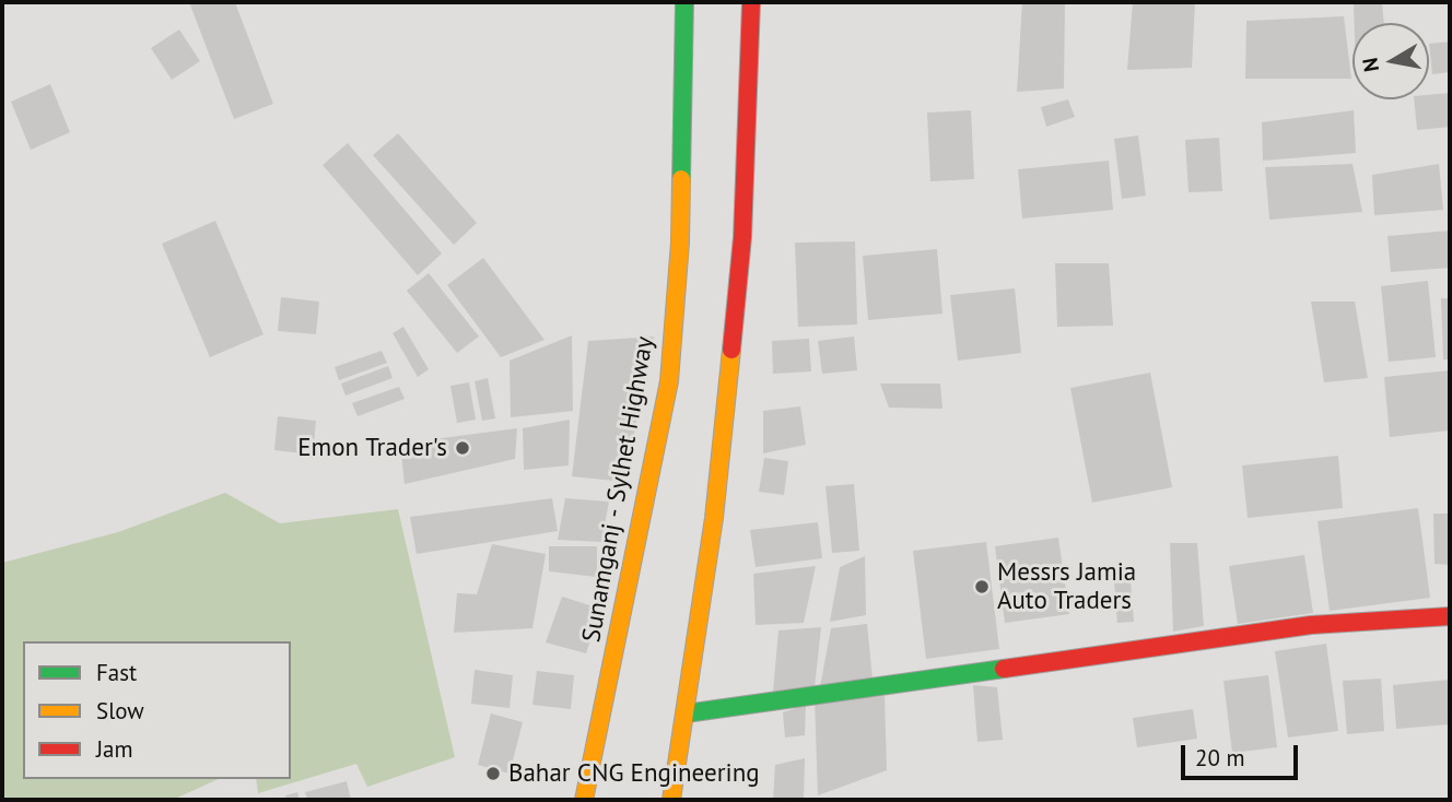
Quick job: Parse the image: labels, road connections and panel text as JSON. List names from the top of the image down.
{
  "streets": {
    "main road": ["Sunamganj - Sylhet Highway"]
  },
  "places": ["Emon Trader's", "Messrs Jamia Auto Traders", "Bahar CNG Engineering"],
  "legend": ["Fast", "Slow", "Jam"],
  "scale_bar": "20 m",
  "north": "left"
}
